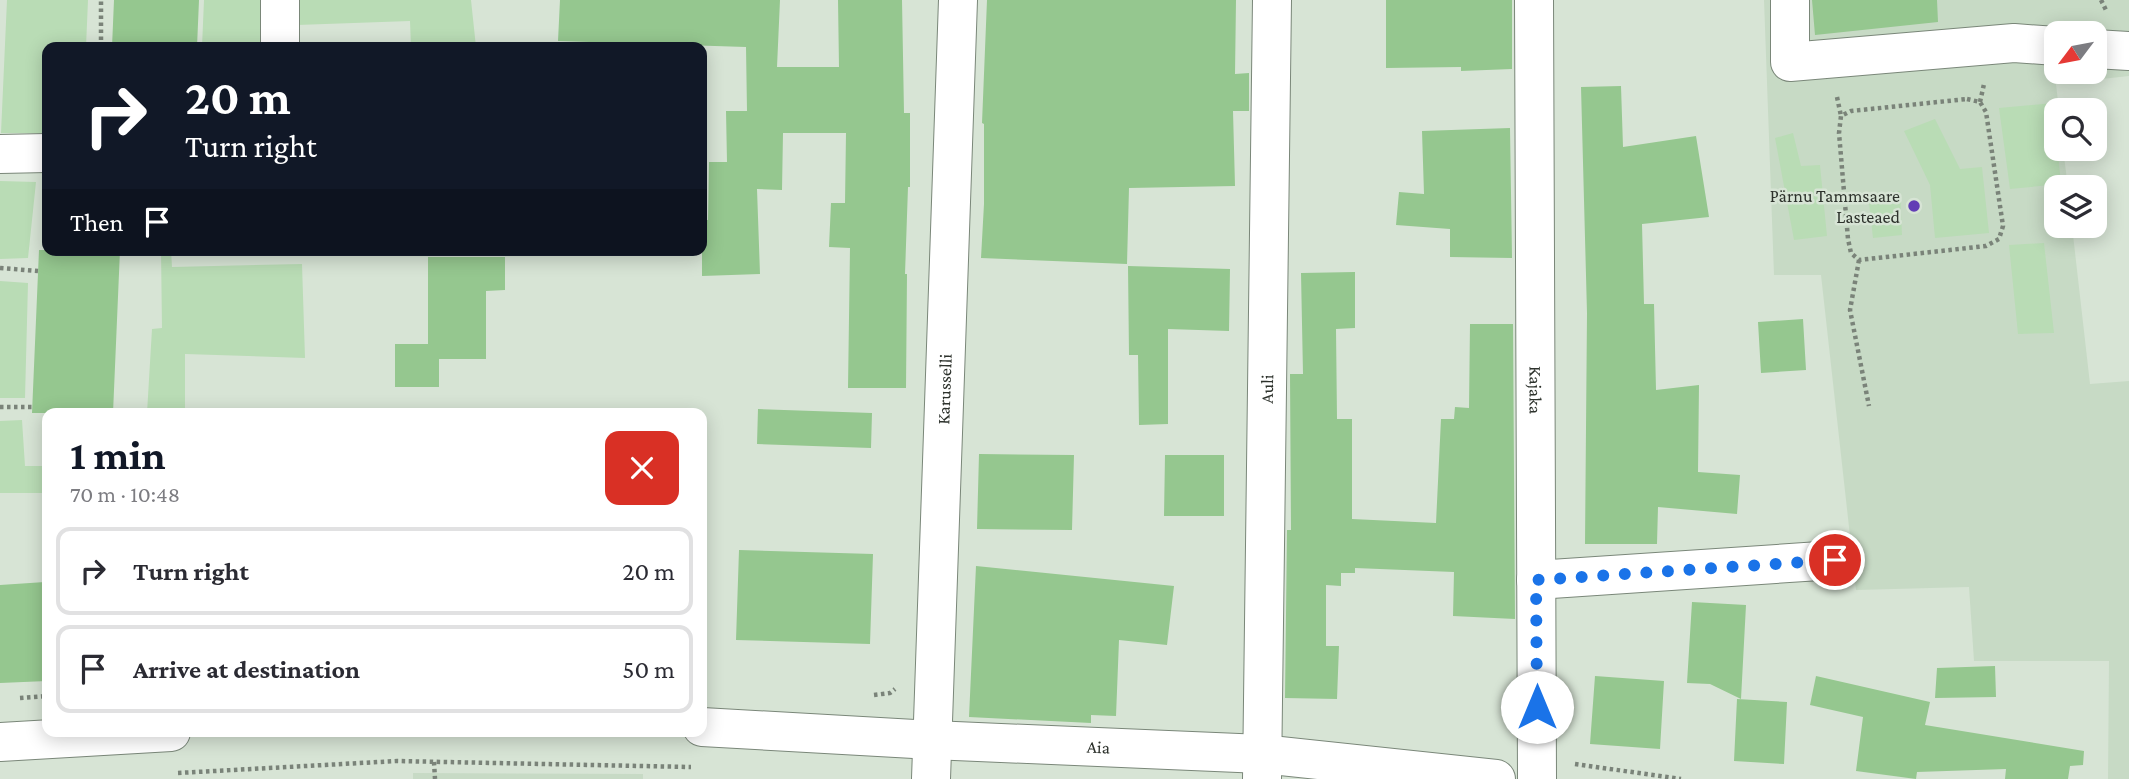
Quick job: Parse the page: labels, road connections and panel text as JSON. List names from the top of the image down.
{
  "streets": {
    "street": [
      "Karusselli",
      "Auli",
      "Kajaka",
      "Aia"
    ]
  },
  "crossings": [
    ["Karusselli", "Aia"],
    ["Auli", "Aia"]
  ],
  "places": ["Pärnu Tammsaare Lasteaed"],
  "north": "bottom left",
  "page": {
    "turn": ["20 m", "Turn right"],
    "then": "Then",
    "heading": ["1 min", "70 m · 10:48"],
    "list": [
      {
        "name": "Turn right",
        "value": "20 m"
      },
      {
        "name": "Arrive at destination",
        "value": "50 m"
      }
    ]
  }
}
